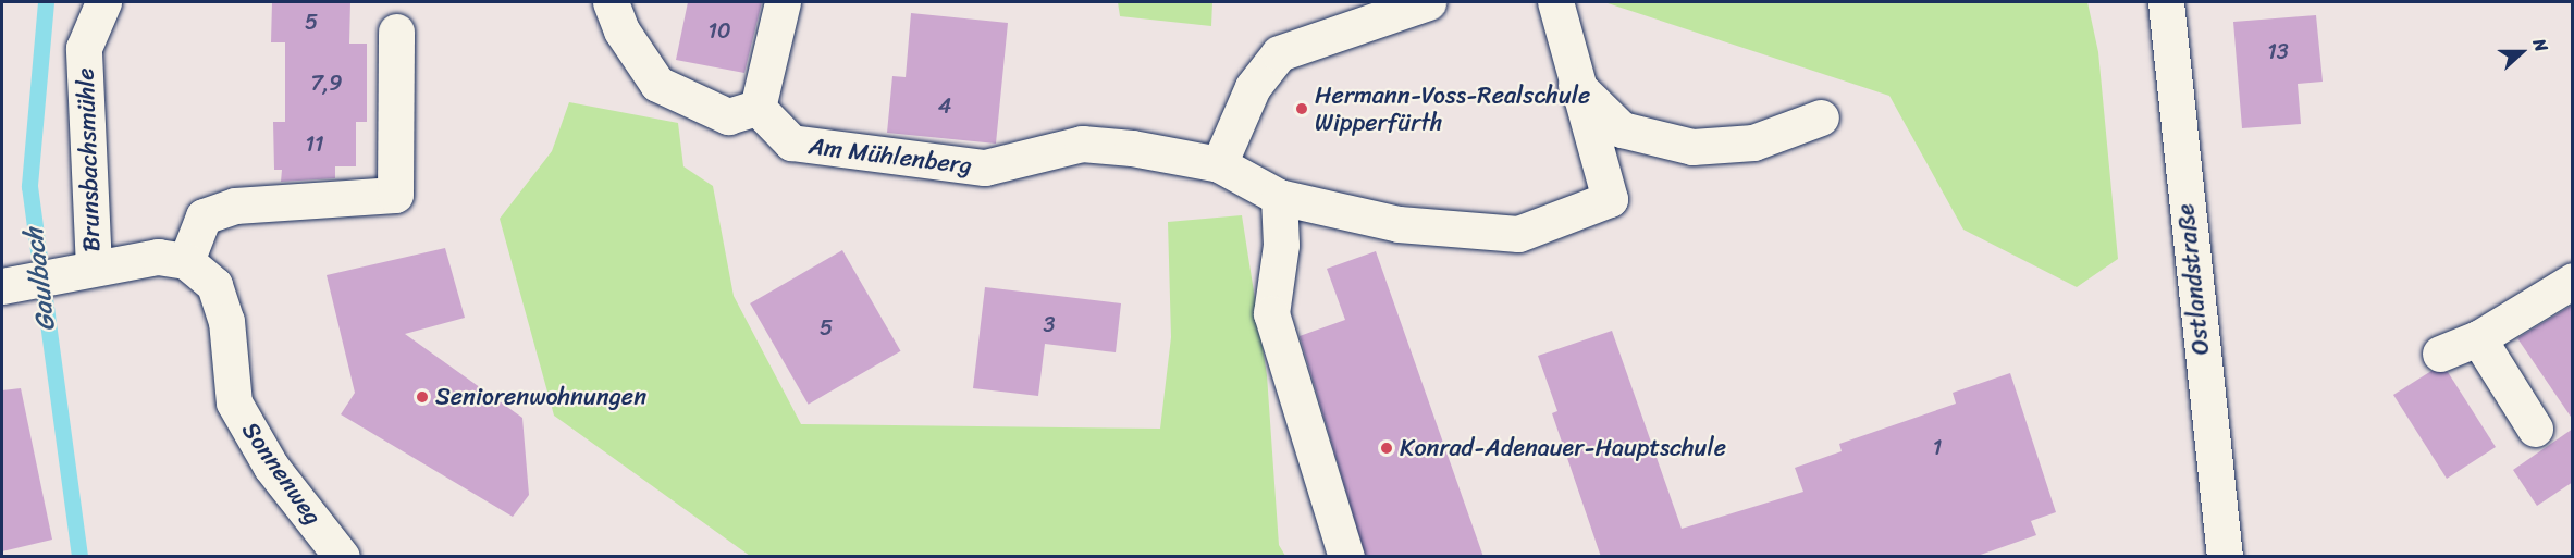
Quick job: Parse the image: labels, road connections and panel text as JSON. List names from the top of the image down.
{
  "streets": {
    "street": [
      "Am Mühlenberg",
      "Brunsbachsmühle",
      "Ostlandstraße",
      "Sonnenweg"
    ]
  },
  "water": ["Gaulbach"],
  "places": ["Hermann-Voss-Realschule Wipperfürth", "Seniorenwohnungen", "Konrad-Adenauer-Hauptschule"],
  "house_numbers": [
    "5",
    "10",
    "13",
    "7,9",
    "4",
    "11",
    "3",
    "5",
    "1"
  ],
  "north": "right"
}
